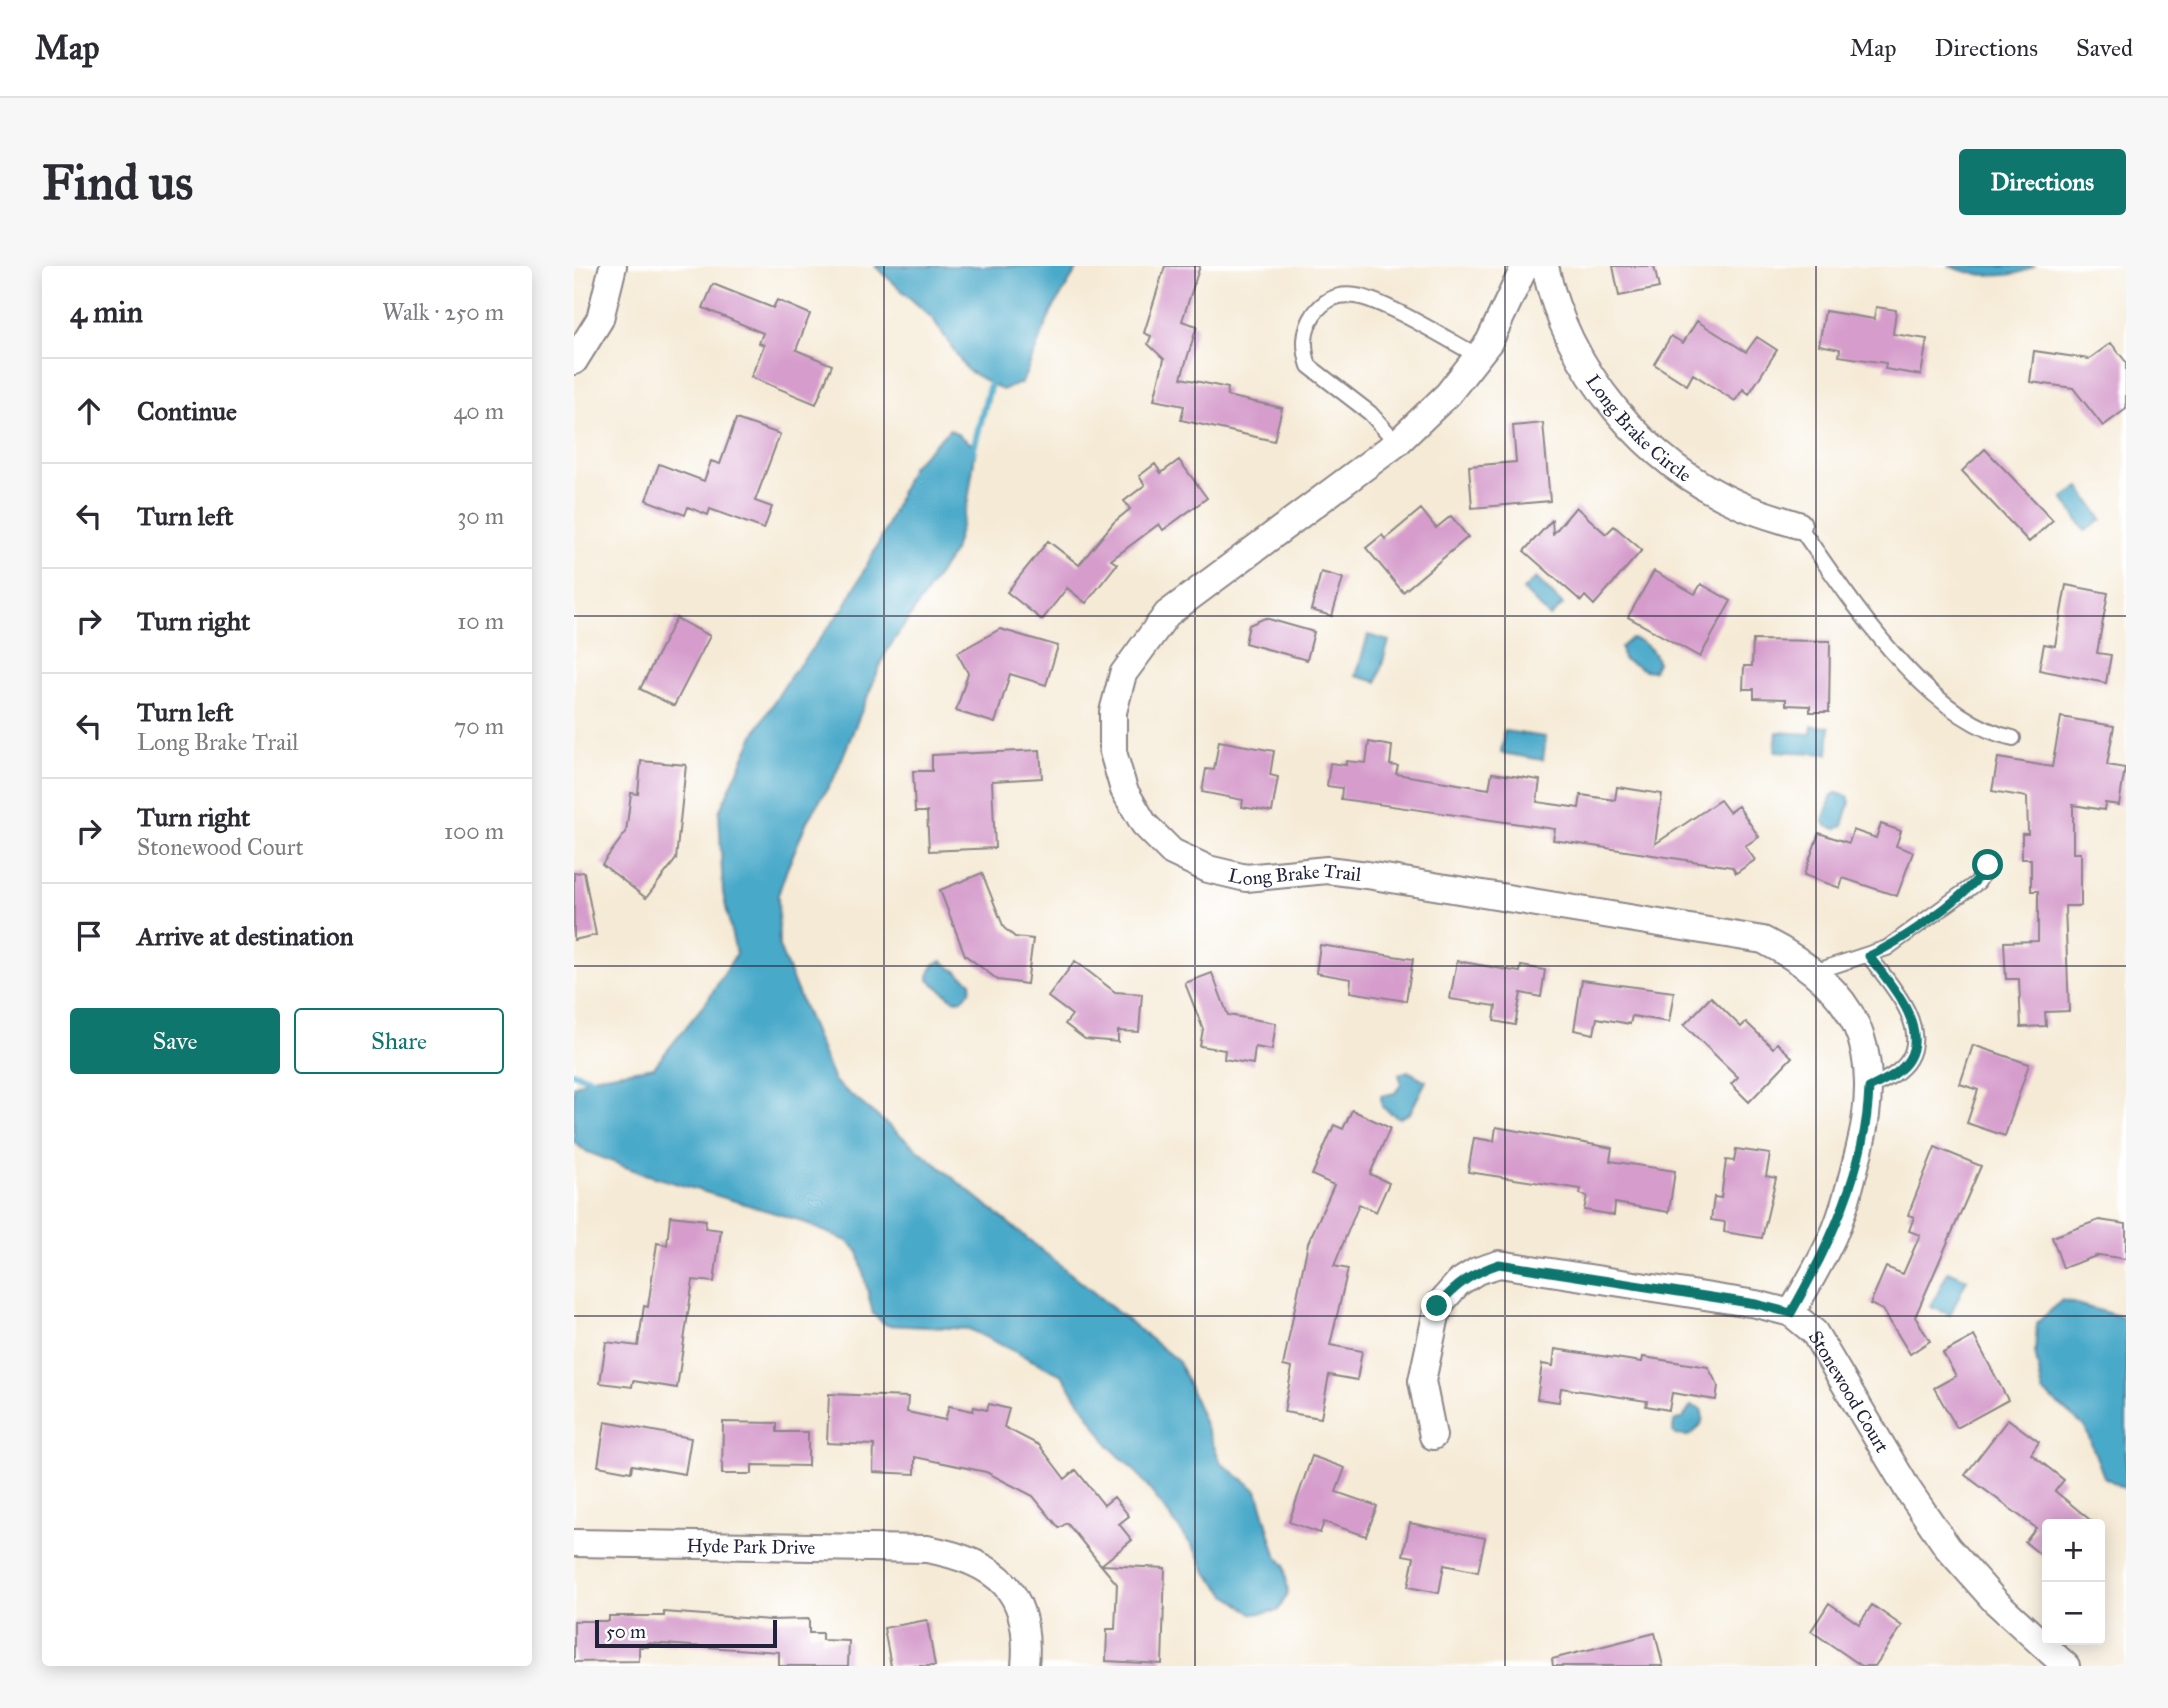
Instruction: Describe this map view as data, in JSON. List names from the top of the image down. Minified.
{"streets":{"street":["Long Brake Circle","Long Brake Trail","Stonewood Court","Hyde Park Drive"]},"crossings":[["Long Brake Trail","Stonewood Court"]],"scale_bar":"50 m","page":{"header":"Map","nav":["Map","Directions","Saved"],"buttons":["Directions",["Save","Share"]],"title":"Find us","heading":["4 min","Walk · 250 m"],"list":[["Continue","40 m"],["Turn left","30 m"],["Turn right","10 m"],["Turn left","Long Brake Trail","70 m"],["Turn right","Stonewood Court","100 m"],"Arrive at destination"],"map_buttons":["+","−"],"scale":"50 m"}}
